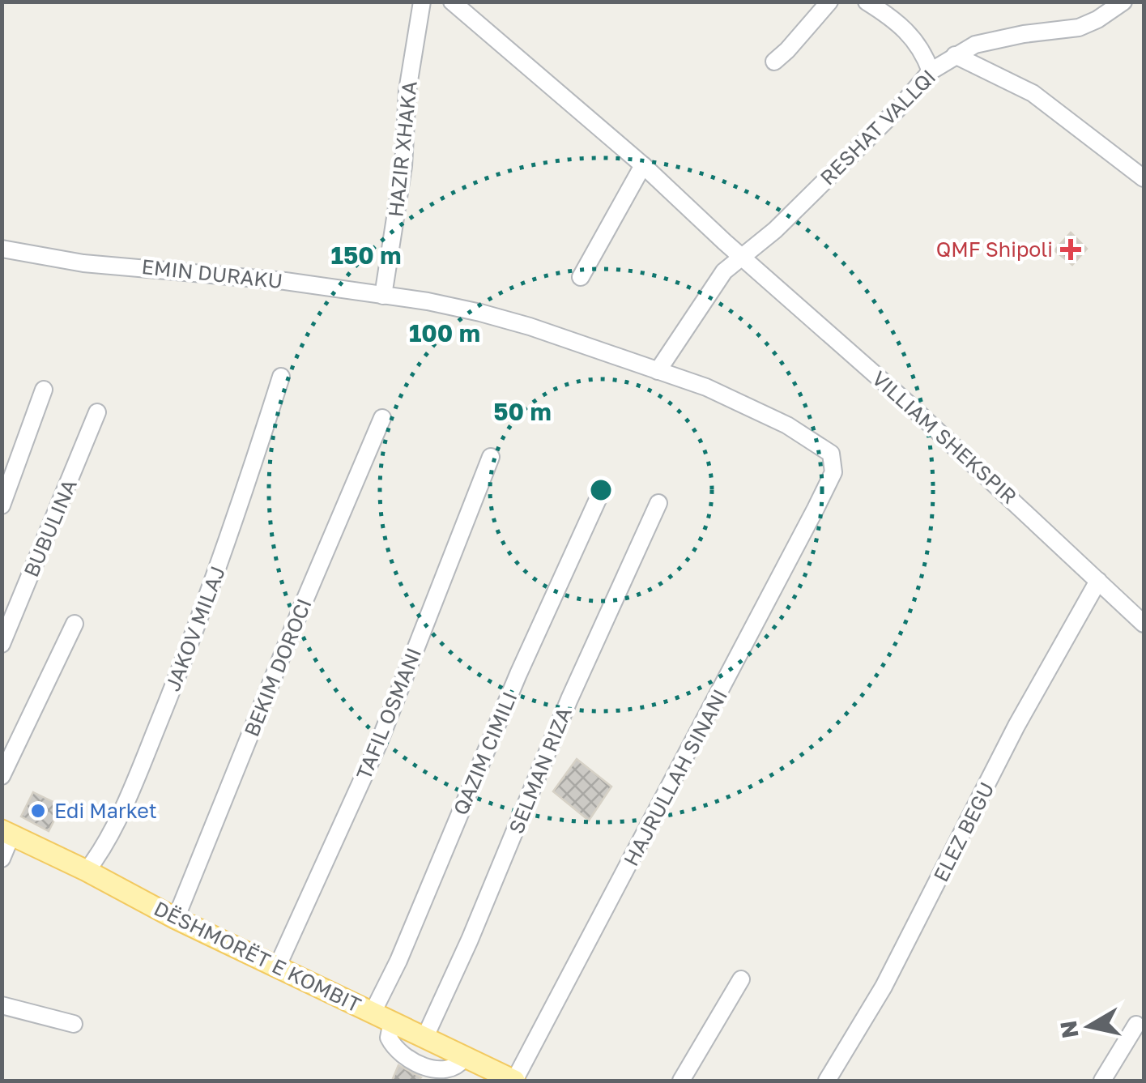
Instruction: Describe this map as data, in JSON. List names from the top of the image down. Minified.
{"streets":{"main road":["DËSHMORËT E KOMBIT"],"street":["RESHAT VALLQI","HAZIR XHAKA","EMIN DURAKU","VILLIAM SHEKSPIR","BUBULINA","JAKOV MILAJ","BEKIM DOROCI","TAFIL OSMANI","QAZIM CIMILI","SELMAN RIZA","HAJRULLAH SINANI","ELEZ BEGU"]},"crossings":[["RESHAT VALLQI","VILLIAM SHEKSPIR"],["HAZIR XHAKA","EMIN DURAKU"],["EMIN DURAKU","HAJRULLAH SINANI"],["VILLIAM SHEKSPIR","ELEZ BEGU"],["JAKOV MILAJ","DËSHMORËT E KOMBIT"],["BEKIM DOROCI","DËSHMORËT E KOMBIT"],["TAFIL OSMANI","DËSHMORËT E KOMBIT"],["QAZIM CIMILI","DËSHMORËT E KOMBIT"],["SELMAN RIZA","DËSHMORËT E KOMBIT"],["HAJRULLAH SINANI","DËSHMORËT E KOMBIT"]],"places":{"health":["QMF Shipoli"],"other":["Edi Market"]},"north":"left","rings":["150 m","100 m","50 m"]}
